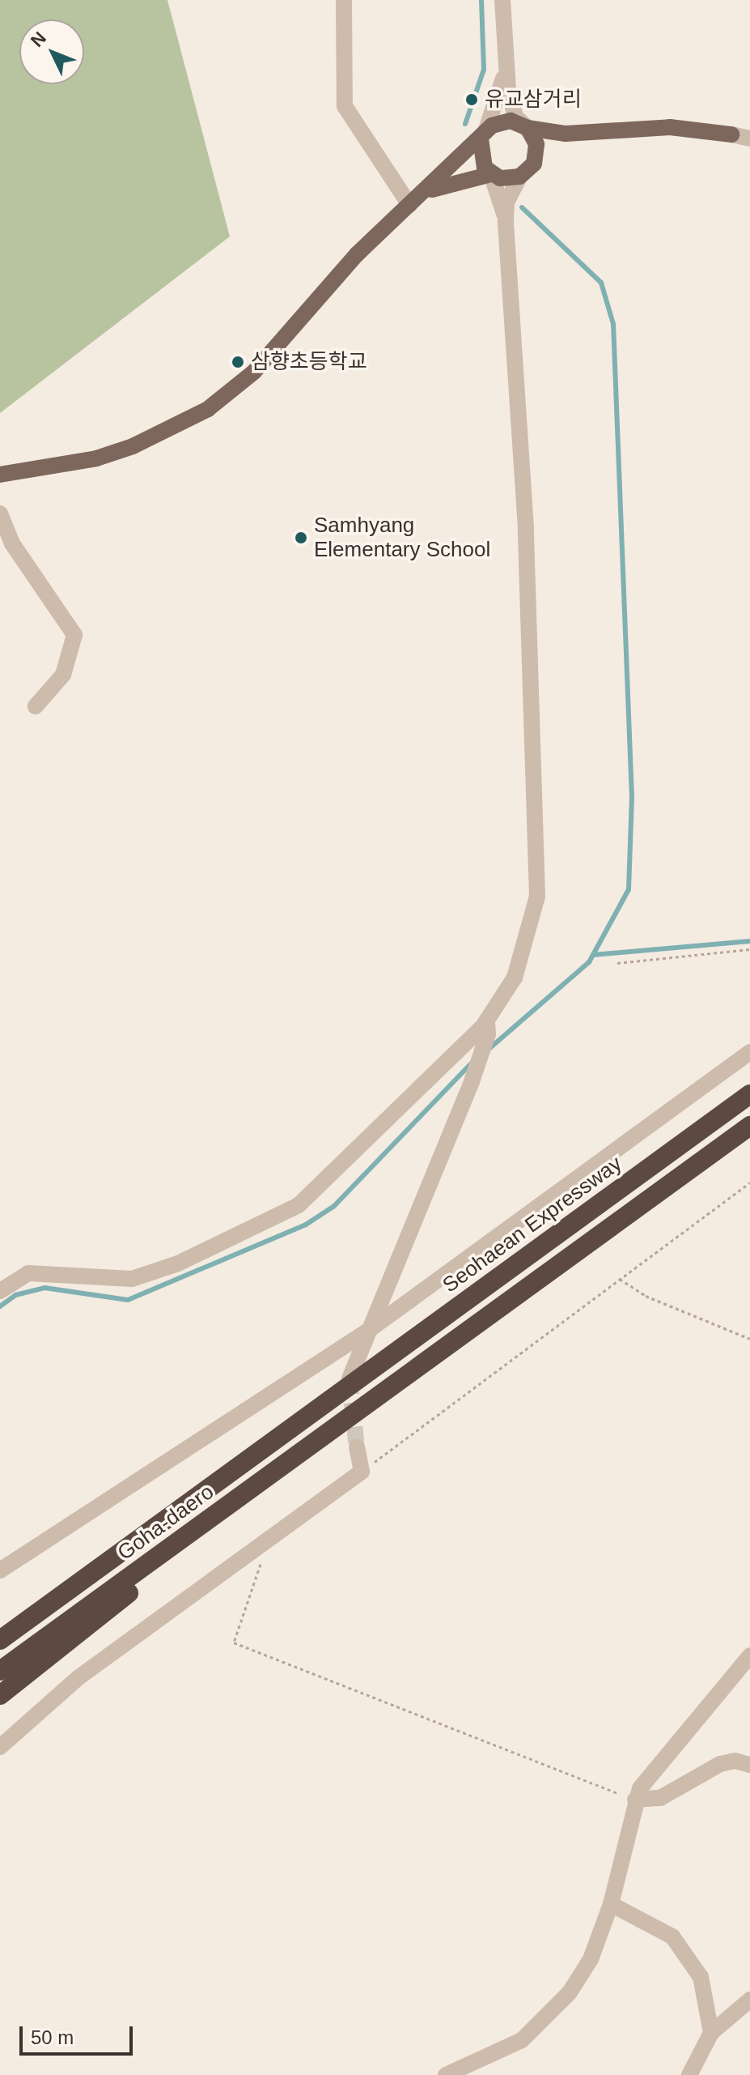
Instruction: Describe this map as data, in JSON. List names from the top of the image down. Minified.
{"streets":{"highway":["Seohaean Expressway","Goha-daero"]},"crossings":[["Seohaean Expressway","Goha-daero"]],"places":["유교삼거리","삼향초등학교","Samhyang Elementary School"],"scale_bar":"50 m","north":"top left"}
